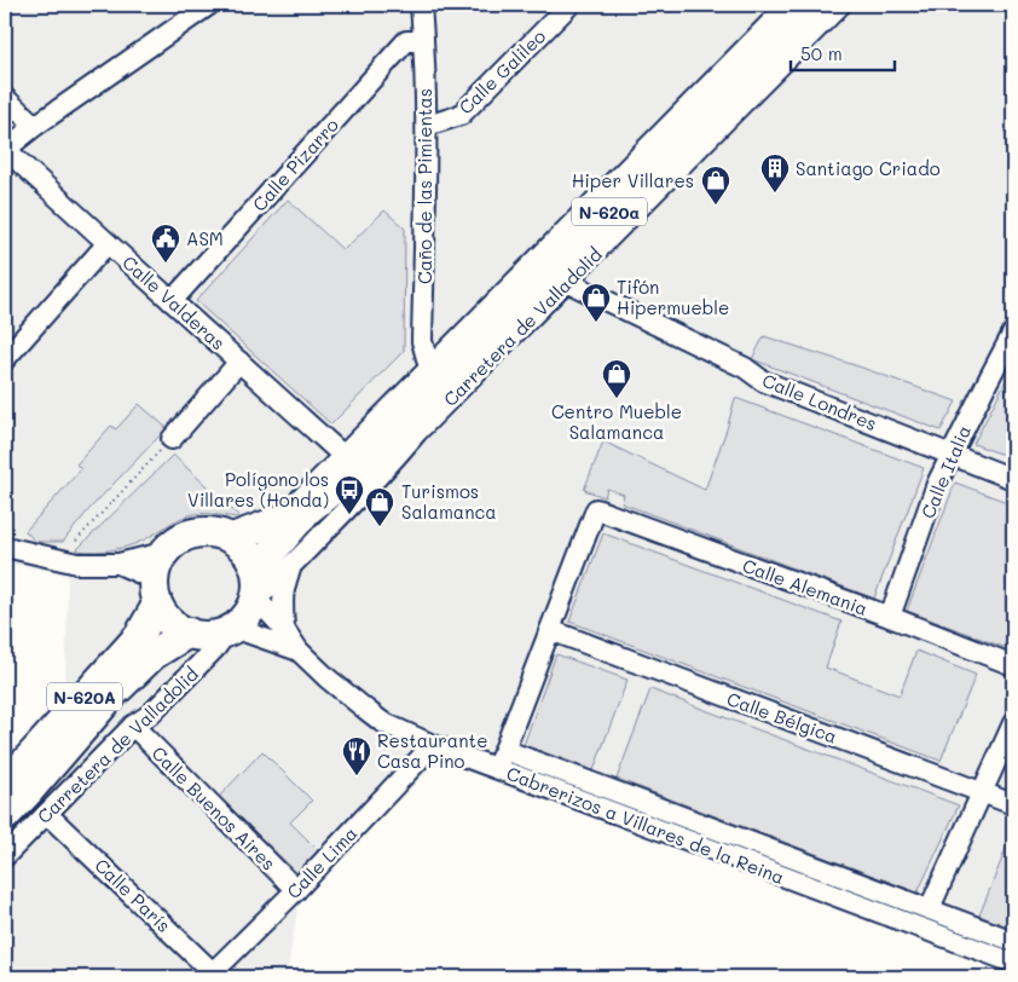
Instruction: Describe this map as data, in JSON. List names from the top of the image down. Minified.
{"streets":{"highway":["N-620a","Carretera de Valladolid","N-620A"],"street":["Calle Galileo","Calle Pizarro","Caño de las Pimientas","Calle Valderas","Calle Londres","Calle Italia","Calle Alemania","Calle Bélgica","Calle Buenos Aires","Cabrerizos a Villares de la Reina","Calle Lima","Calle París"]},"crossings":[["Calle Galileo","Caño de las Pimientas"],["Calle Pizarro","Caño de las Pimientas"],["Calle Pizarro","Calle Valderas"],["Caño de las Pimientas","Carretera de Valladolid"],["Calle Valderas","Carretera de Valladolid"],["Carretera de Valladolid","Calle Londres"],["Carretera de Valladolid","N-620A"],["Carretera de Valladolid","Calle Buenos Aires"],["Carretera de Valladolid","Cabrerizos a Villares de la Reina"],["Carretera de Valladolid","Calle París"],["Calle Londres","Calle Italia"],["Calle Italia","Calle Alemania"],["Calle Alemania","Calle Bélgica"],["N-620A","Cabrerizos a Villares de la Reina"],["Calle Buenos Aires","Calle Lima"],["Cabrerizos a Villares de la Reina","Calle Lima"],["Calle Lima","Calle París"]],"places":{"building":["Santiago Criado"],"shop":["Hiper Villares","Tifón Hipermueble","Centro Mueble Salamanca","Turismos Salamanca"],"public building":["ASM"],"bus stop":["Polígono los Villares (Honda)"],"restaurant":["Restaurante Casa Pino"]},"scale_bar":"50 m"}
